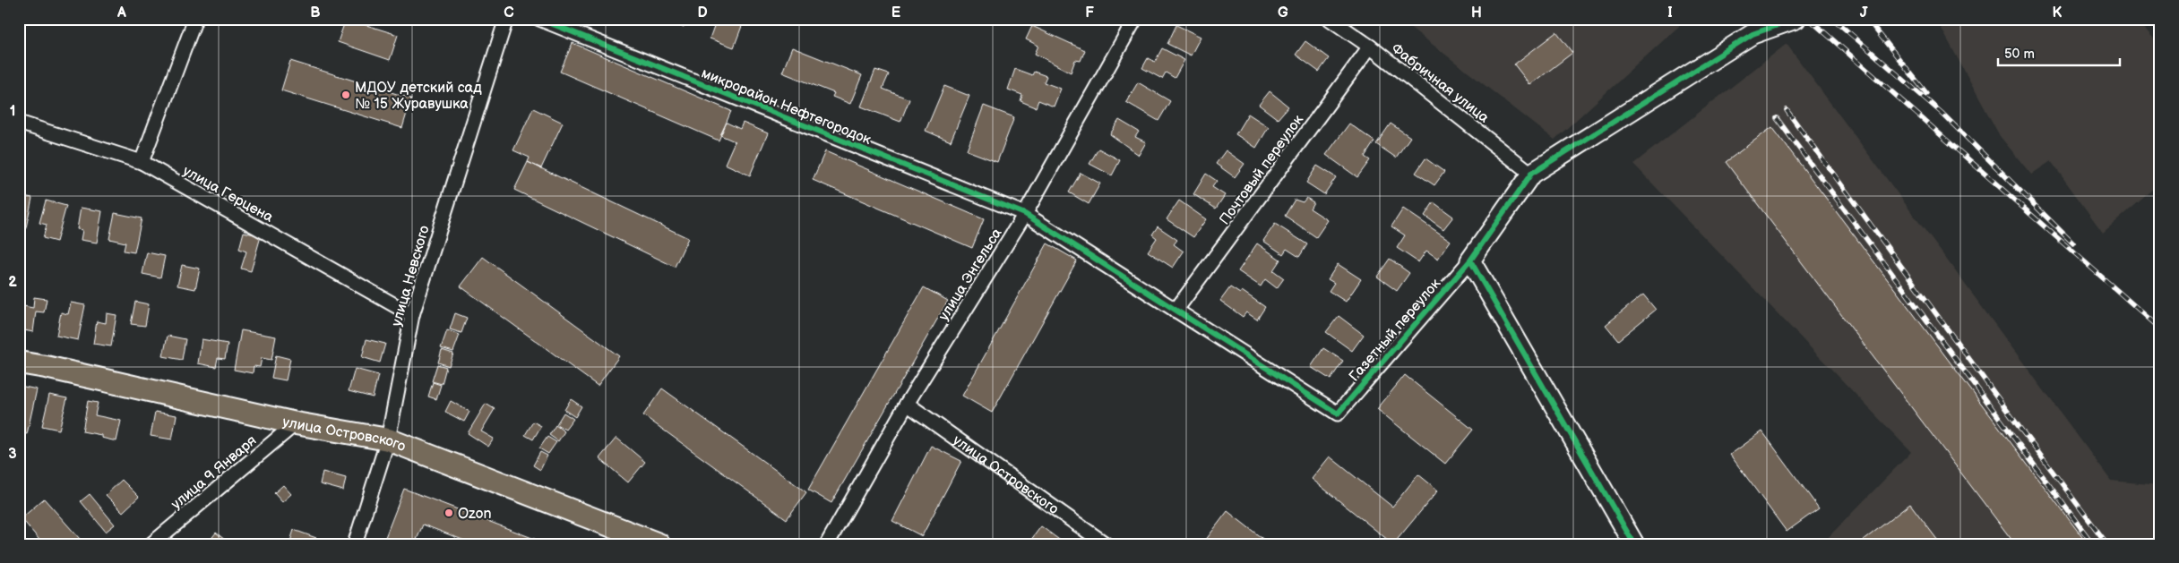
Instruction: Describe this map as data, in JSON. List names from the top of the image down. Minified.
{"streets":{"main road":["улица Островского"],"street":["Фабричная улица","микрорайон Нефтегородок","Почтовый переулок","улица Герцена","улица Энгельса","улица Невского","Газетный переулок","улица 9 Января"]},"crossings":[["Фабричная улица","Почтовый переулок"],["микрорайон Нефтегородок","Почтовый переулок"],["микрорайон Нефтегородок","улица Энгельса"],["микрорайон Нефтегородок","Газетный переулок"],["улица Герцена","улица Невского"],["улица Энгельса","улица Островского"],["улица Невского","улица Островского"],["улица Островского","улица 9 Января"]],"places":["МДОУ детский сад № 15 Журавушка","Ozon"],"scale_bar":"50 m","grid":{"columns":["A","B","C","D","E","F","G","H","I","J","K"],"rows":["1","2","3"]}}
